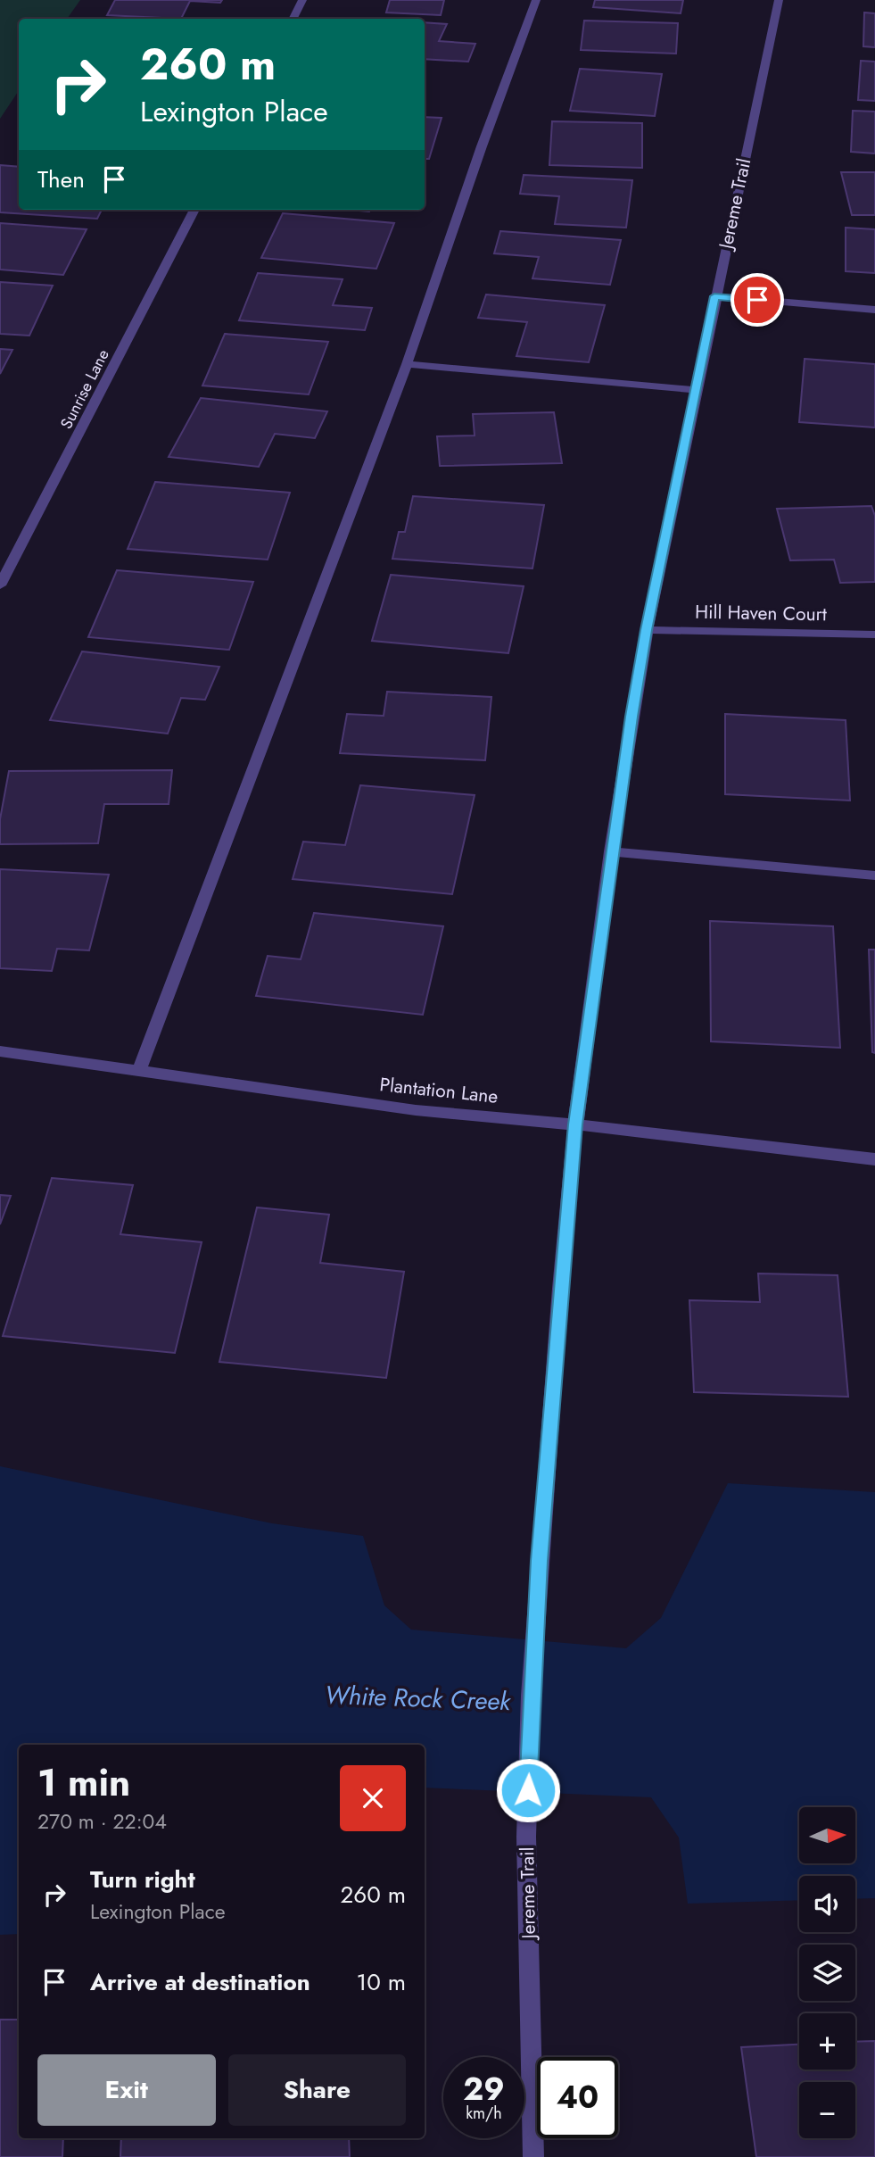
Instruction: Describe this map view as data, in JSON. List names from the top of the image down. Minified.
{"streets":{"street":["Jereme Trail","Sunrise Lane","Hill Haven Court","Plantation Lane"]},"crossings":[["Jereme Trail","Hill Haven Court"],["Jereme Trail","Plantation Lane"]],"water":["White Rock Creek"],"north":"right","page":{"turn":["260 m","Lexington Place"],"then":"Then","heading":["1 min","270 m · 22:04"],"map_buttons":["+","−"],"list":[{"name":"Turn right","note":"Lexington Place","value":"260 m"},{"name":"Arrive at destination","value":"10 m"}],"buttons":["Exit","Share"],"speed":"29 km/h","limit":"40"}}
